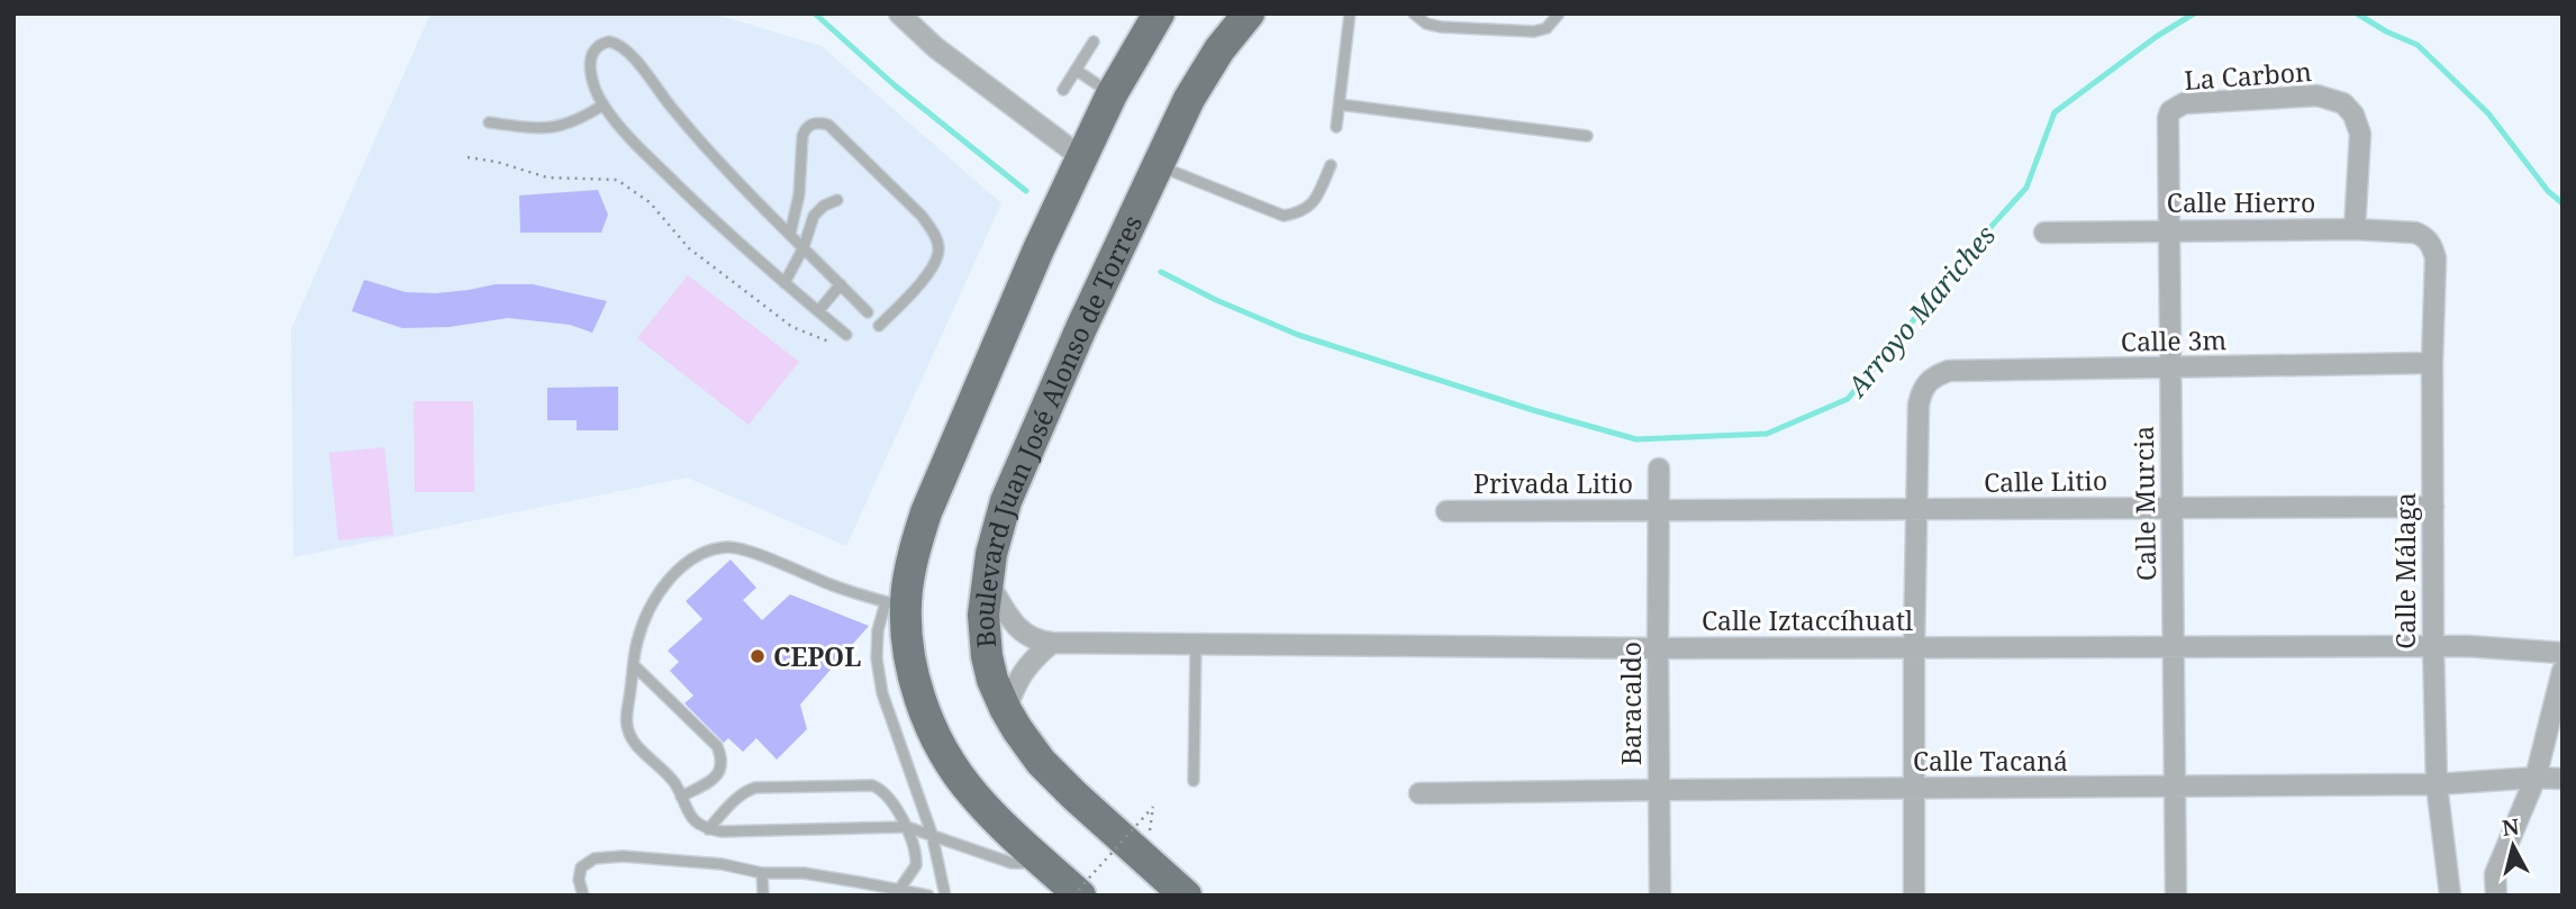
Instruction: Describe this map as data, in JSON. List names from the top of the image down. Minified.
{"streets":{"main road":["Boulevard Juan José Alonso de Torres"],"street":["La Carbon","Calle Hierro","Calle 3m","Calle Litio","Privada Litio","Calle Murcia","Calle Málaga","Calle Iztaccíhuatl","Baracaldo","Calle Tacaná"]},"crossings":[["La Carbon","Calle Hierro"],["La Carbon","Calle Murcia"],["Calle Hierro","Calle Murcia"],["Calle Hierro","Calle Málaga"],["Calle 3m","Calle Litio"],["Calle 3m","Calle Murcia"],["Calle 3m","Calle Málaga"],["Boulevard Juan José Alonso de Torres","Calle Iztaccíhuatl"],["Calle Litio","Privada Litio"],["Calle Litio","Calle Murcia"],["Calle Litio","Calle Málaga"],["Calle Litio","Baracaldo"],["Privada Litio","Baracaldo"],["Calle Murcia","Calle Iztaccíhuatl"],["Calle Murcia","Calle Tacaná"],["Calle Málaga","Calle Iztaccíhuatl"],["Calle Málaga","Calle Tacaná"],["Calle Iztaccíhuatl","Baracaldo"],["Baracaldo","Calle Tacaná"]],"water":["Arroyo Mariches"],"places":["CEPOL"],"north":"top"}
